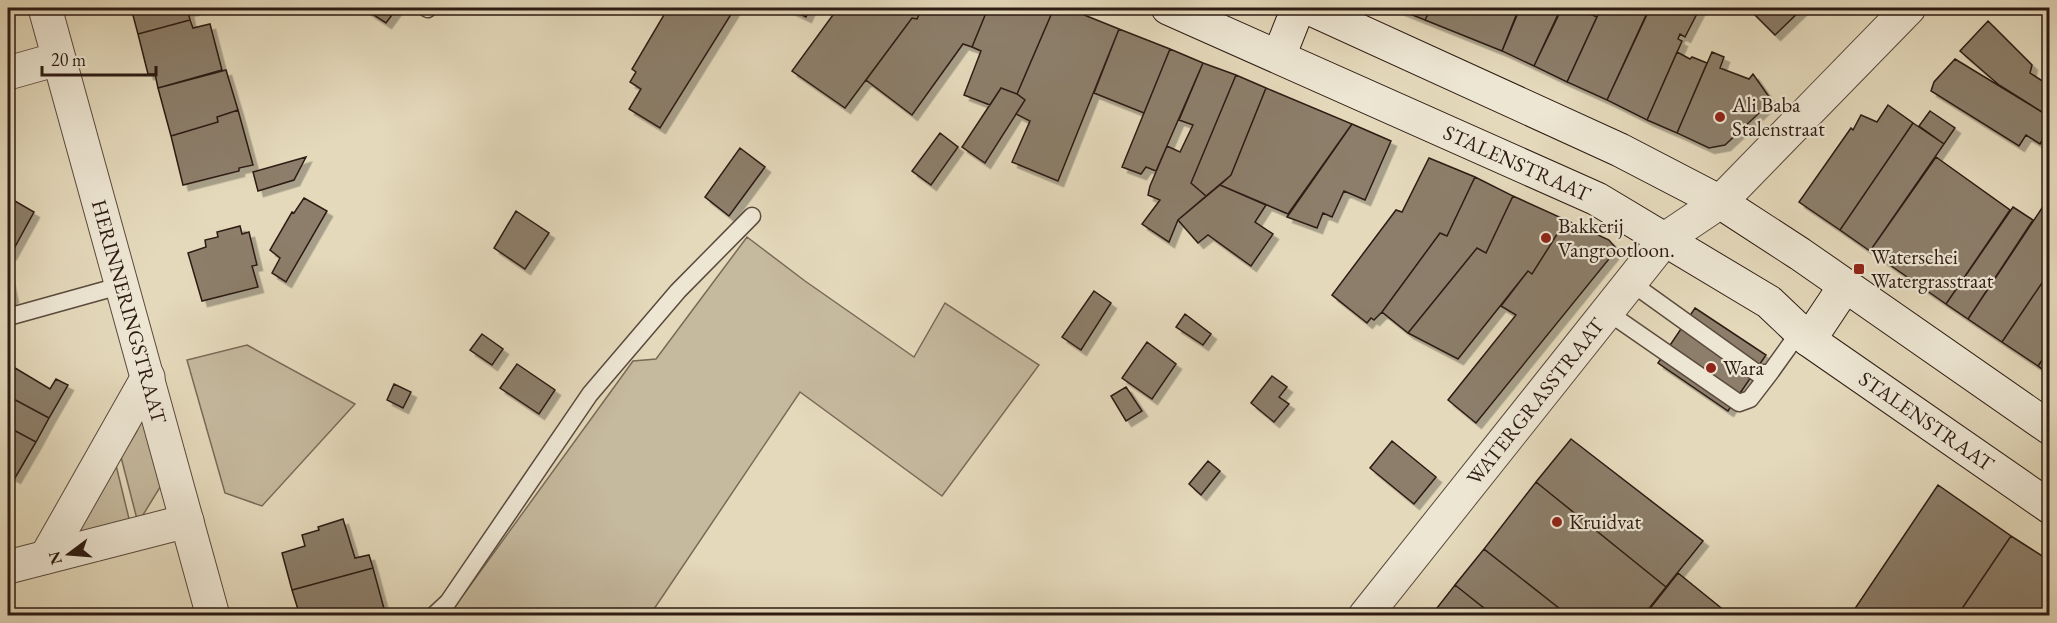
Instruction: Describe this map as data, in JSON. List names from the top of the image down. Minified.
{"streets":{"street":["STALENSTRAAT","HERINNERINGSTRAAT","WATERGRASSTRAAT"]},"crossings":[["STALENSTRAAT","WATERGRASSTRAAT"]],"places":{"other":["Ali Baba Stalenstraat","Bakkerij Vangrootloon.","Wara","Kruidvat"],"transit":["Waterschei Watergrasstraat"]},"scale_bar":"20 m","north":"left"}
